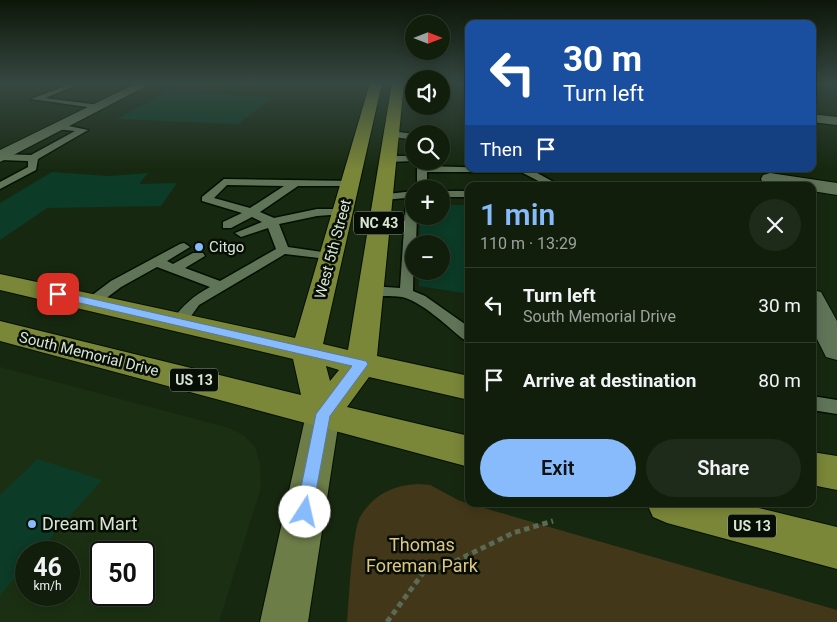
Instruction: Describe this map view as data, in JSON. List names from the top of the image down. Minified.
{"streets":{"main road":["NC 43","West 5th Street","South Memorial Drive","US 13"]},"crossings":[["NC 43","West 5th Street"],["West 5th Street","South Memorial Drive"]],"parks":["Thomas Foreman Park"],"places":["Citgo","Dream Mart"],"north":"right","page":{"map_buttons":["+","−"],"turn":["30 m","Turn left"],"then":"Then","heading":["1 min","110 m · 13:29"],"list":[{"name":"Turn left","note":"South Memorial Drive","value":"30 m"},{"name":"Arrive at destination","value":"80 m"}],"buttons":["Exit","Share"],"speed":"46 km/h","limit":"50"}}
